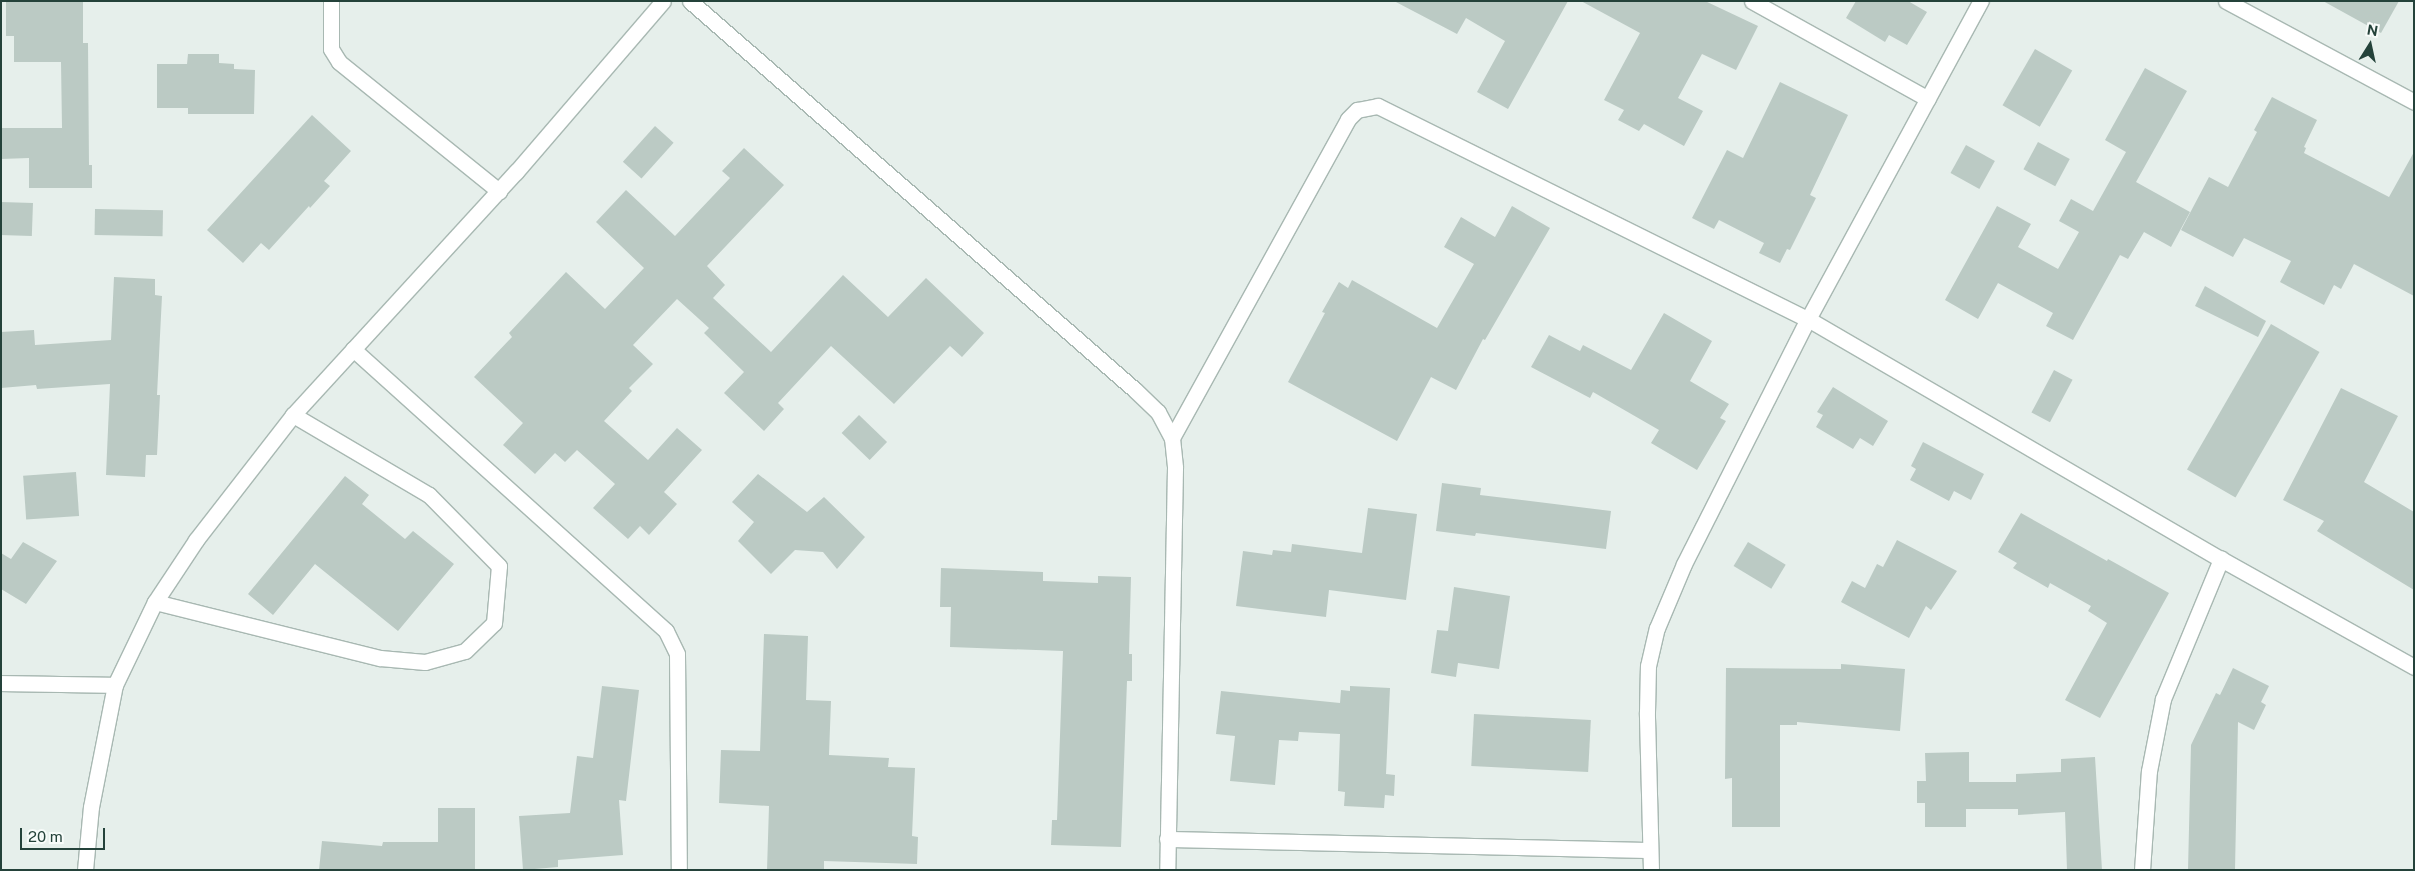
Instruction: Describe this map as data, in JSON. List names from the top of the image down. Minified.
{"scale_bar":"20 m","north":"top"}
